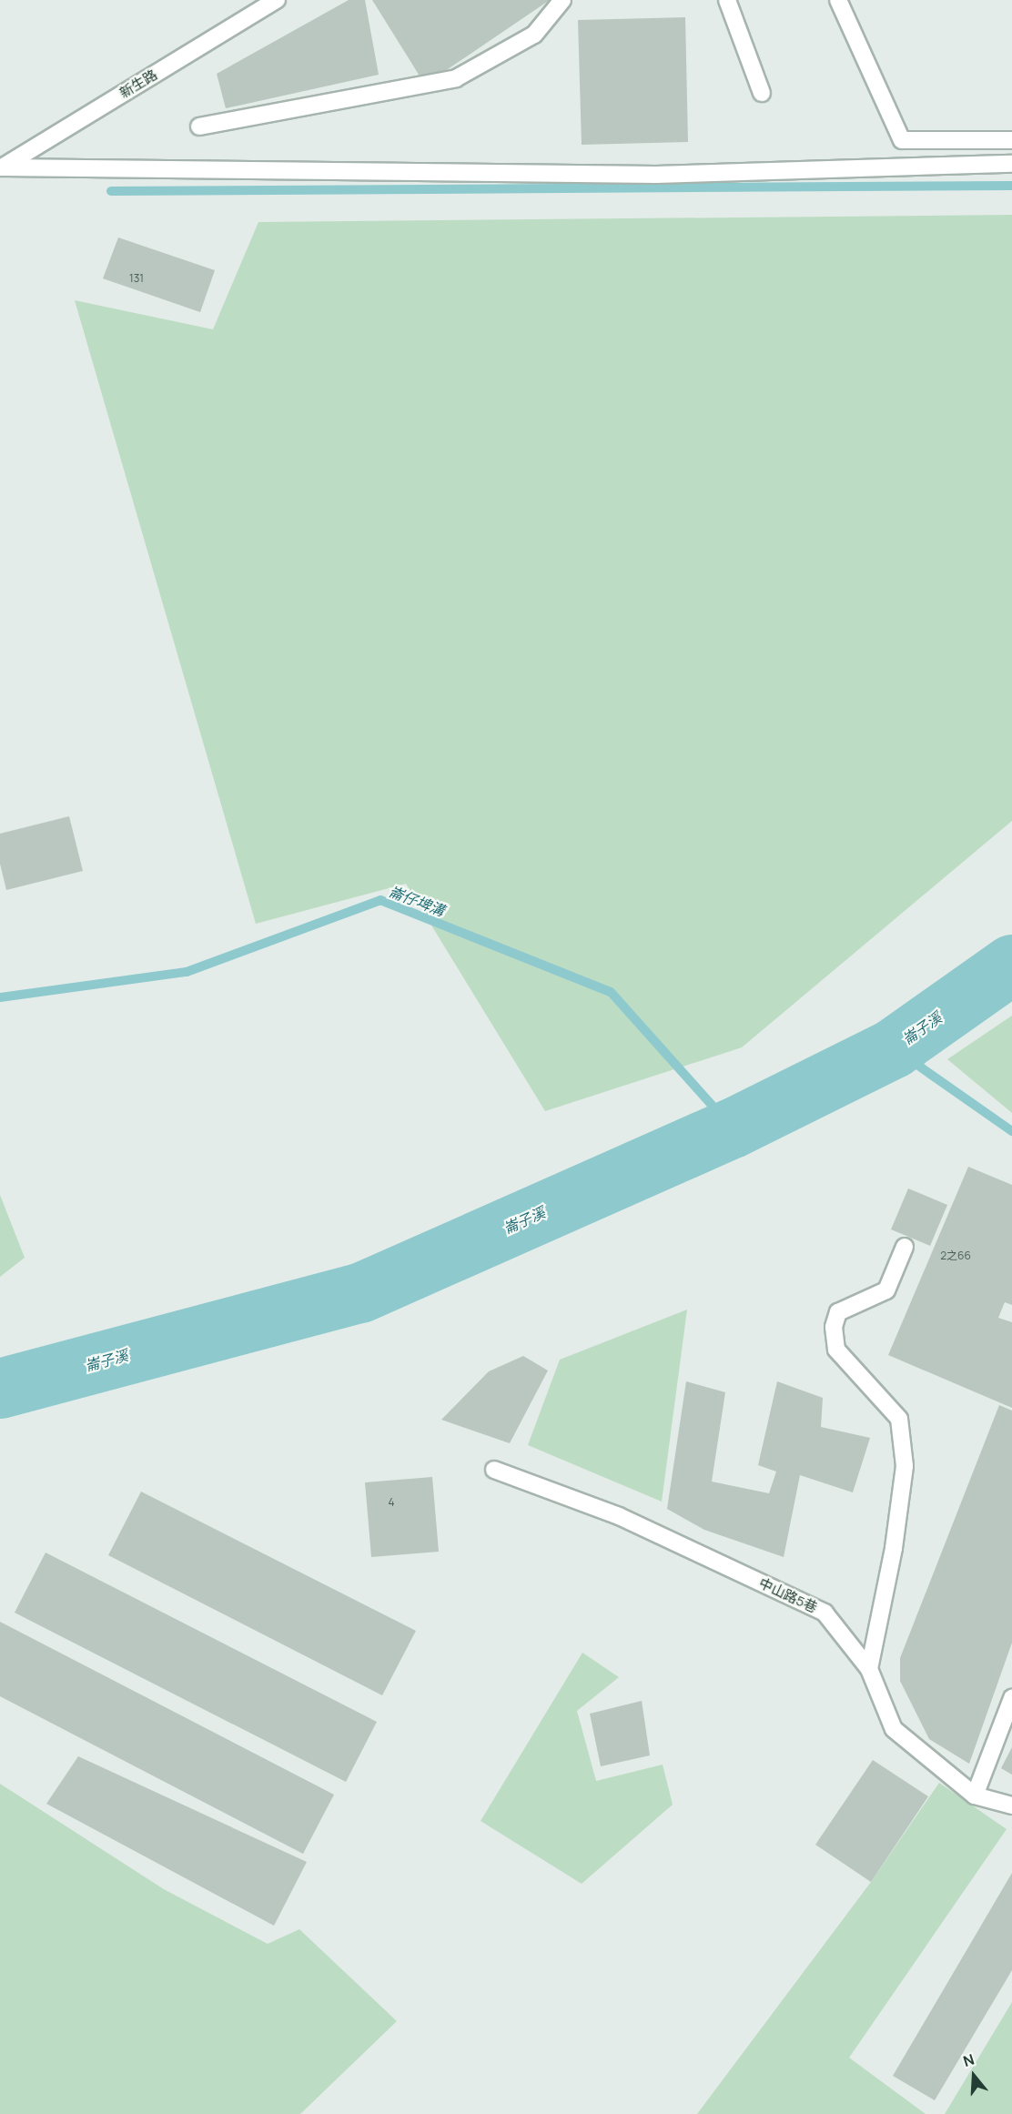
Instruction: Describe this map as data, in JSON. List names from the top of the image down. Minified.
{"streets":{"street":["新生路","中山路5巷"]},"water":["崙仔埤溝","崙子溪"],"house_numbers":["131","2之66","4"],"north":"top"}
